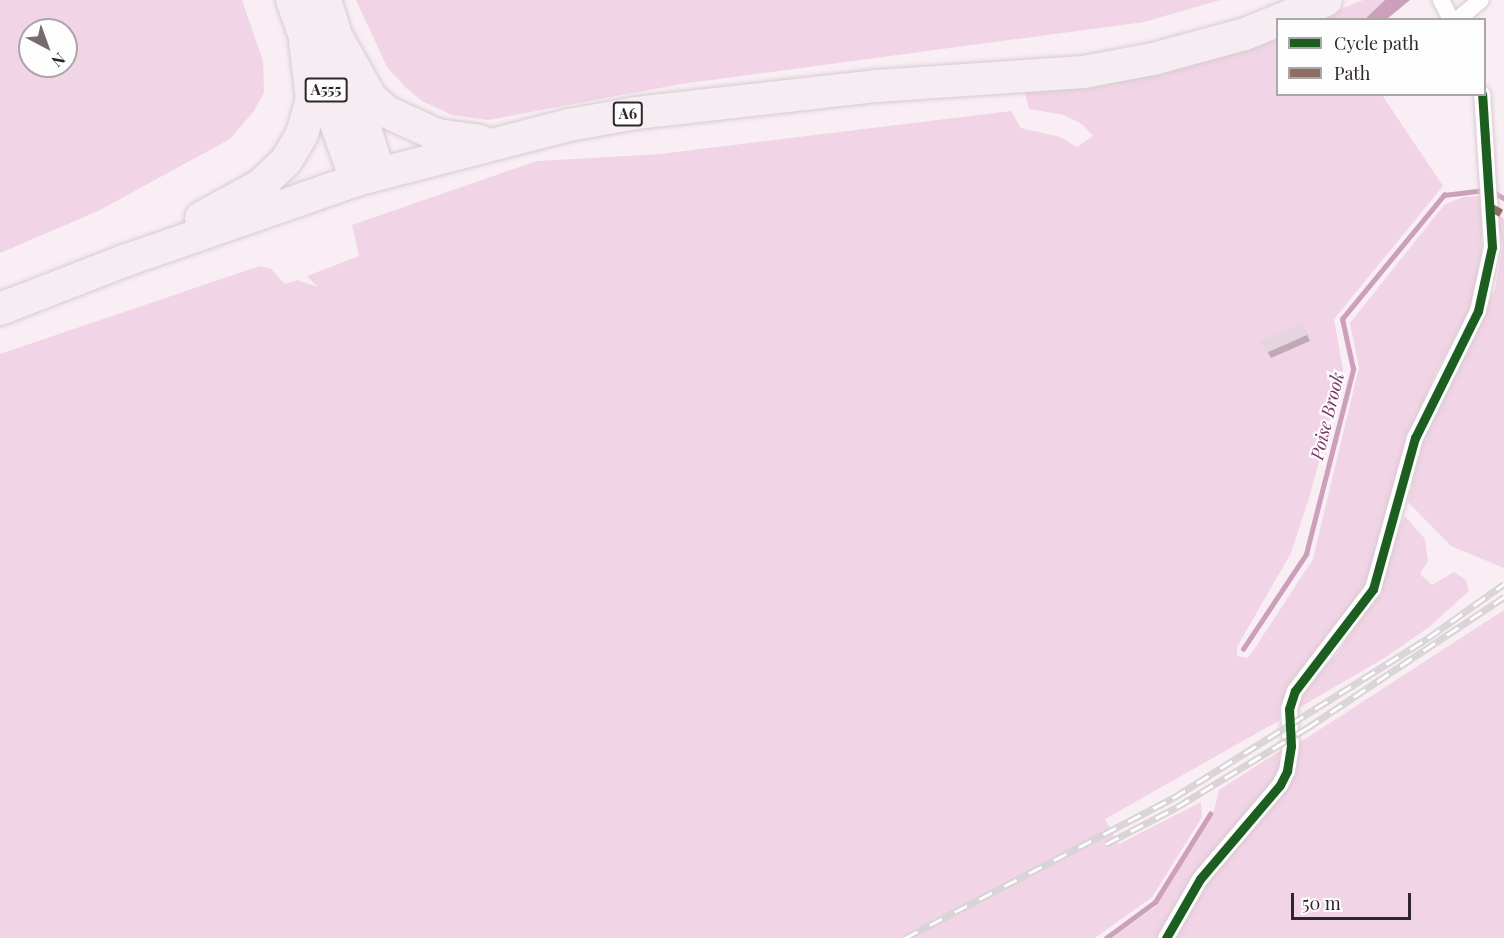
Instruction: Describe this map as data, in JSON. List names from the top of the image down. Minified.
{"streets":{"highway":["A555","A6"]},"crossings":[["A555","A6"]],"water":["Poise Brook"],"legend":["Cycle path","Path"],"scale_bar":"50 m","north":"bottom right"}
